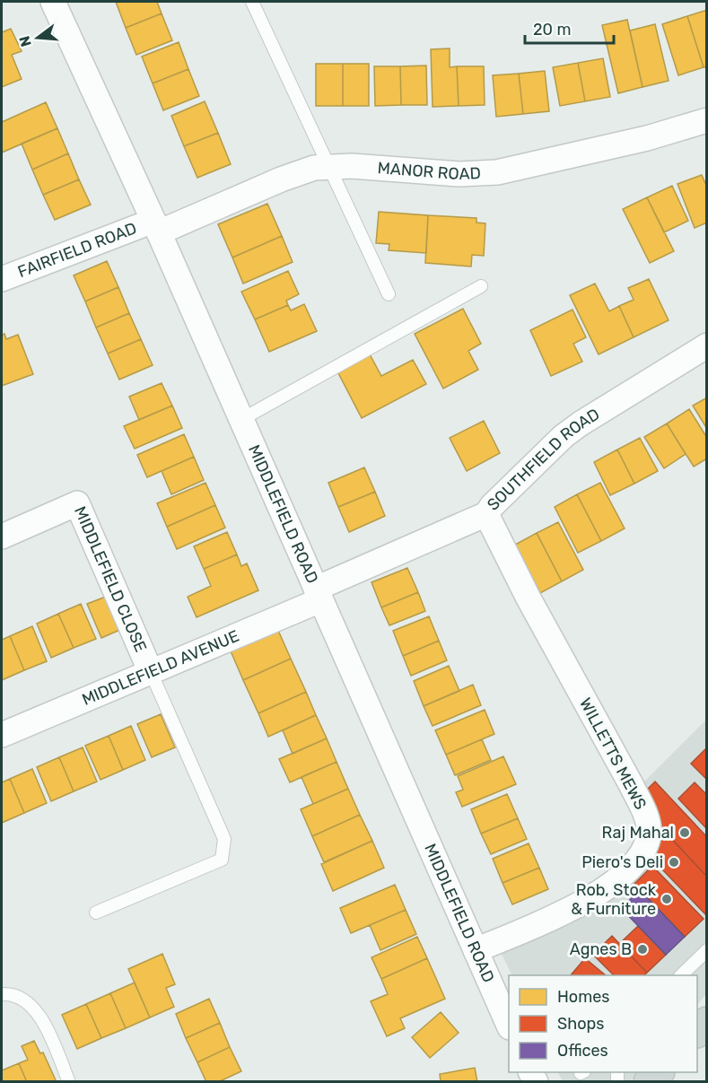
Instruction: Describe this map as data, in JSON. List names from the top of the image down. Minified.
{"streets":{"street":["MANOR ROAD","FAIRFIELD ROAD","SOUTHFIELD ROAD","MIDDLEFIELD ROAD","MIDDLEFIELD CLOSE","MIDDLEFIELD AVENUE","WILLETTS MEWS"]},"crossings":[["MANOR ROAD","FAIRFIELD ROAD"],["MANOR ROAD","MIDDLEFIELD ROAD"],["FAIRFIELD ROAD","MIDDLEFIELD ROAD"],["SOUTHFIELD ROAD","MIDDLEFIELD ROAD"],["SOUTHFIELD ROAD","MIDDLEFIELD AVENUE"],["SOUTHFIELD ROAD","WILLETTS MEWS"],["MIDDLEFIELD ROAD","MIDDLEFIELD AVENUE"],["MIDDLEFIELD ROAD","WILLETTS MEWS"],["MIDDLEFIELD CLOSE","MIDDLEFIELD AVENUE"]],"places":["Raj Mahal","Piero's Deli","Rob, Stock & Furniture","Agnes B"],"legend":["Homes","Shops","Offices"],"scale_bar":"20 m","north":"left"}
